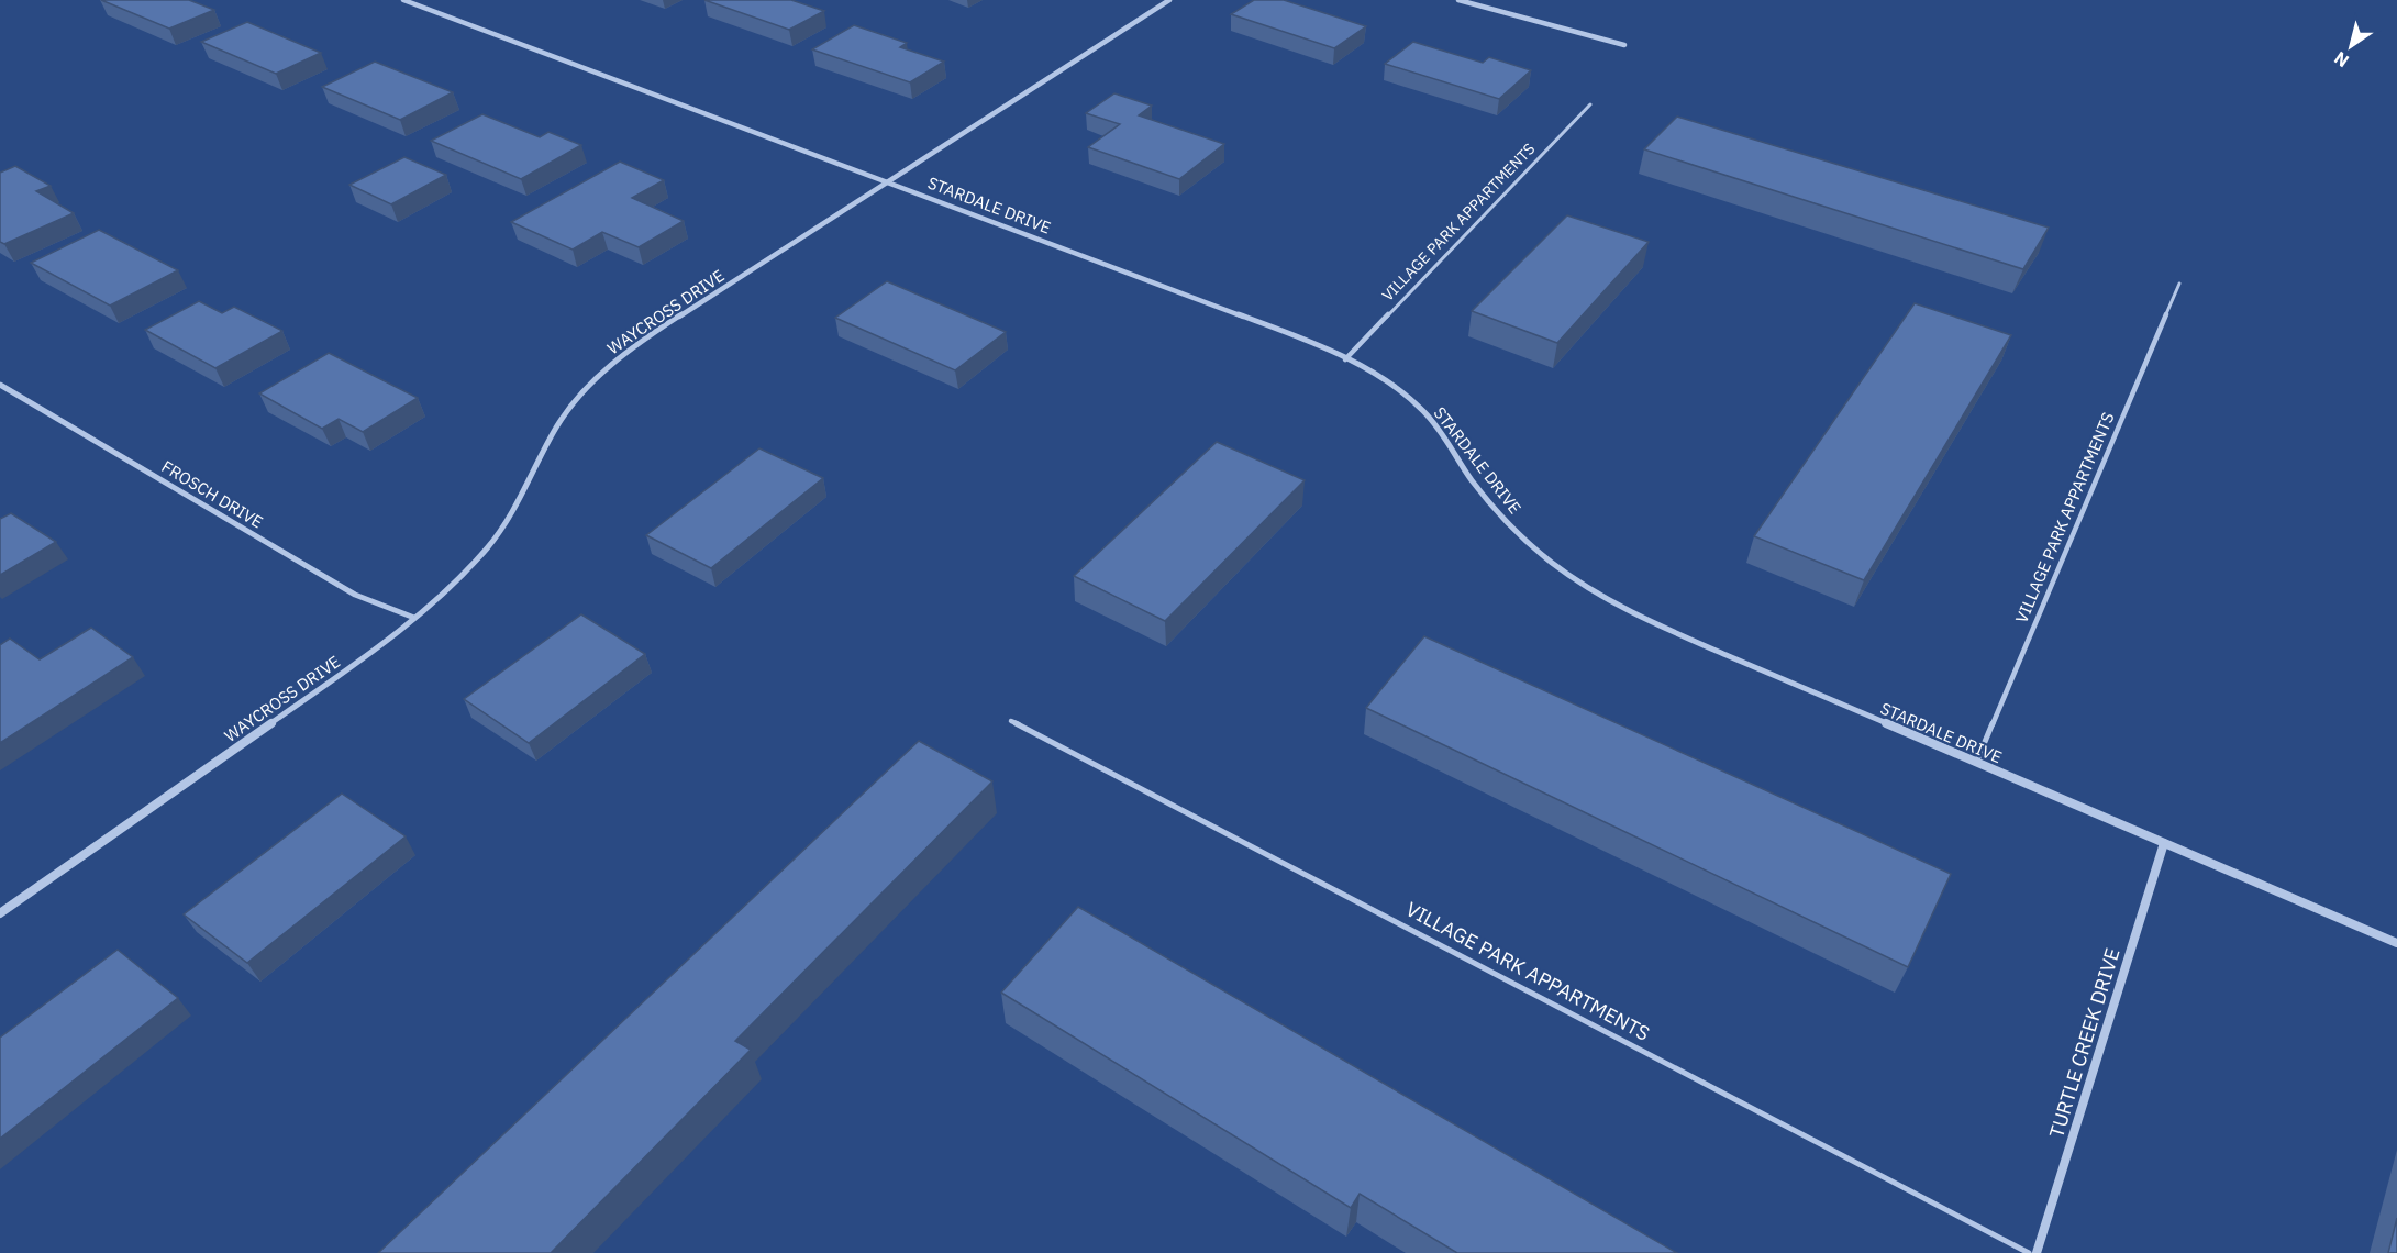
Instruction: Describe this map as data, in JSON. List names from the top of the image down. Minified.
{"streets":{"street":["STARDALE DRIVE","WAYCROSS DRIVE","FROSCH DRIVE","TURTLE CREEK DRIVE"],"lane":["VILLAGE PARK APPARTMENTS"]},"crossings":[["STARDALE DRIVE","VILLAGE PARK APPARTMENTS"],["STARDALE DRIVE","WAYCROSS DRIVE"],["STARDALE DRIVE","TURTLE CREEK DRIVE"],["WAYCROSS DRIVE","FROSCH DRIVE"]],"north":"bottom left"}
